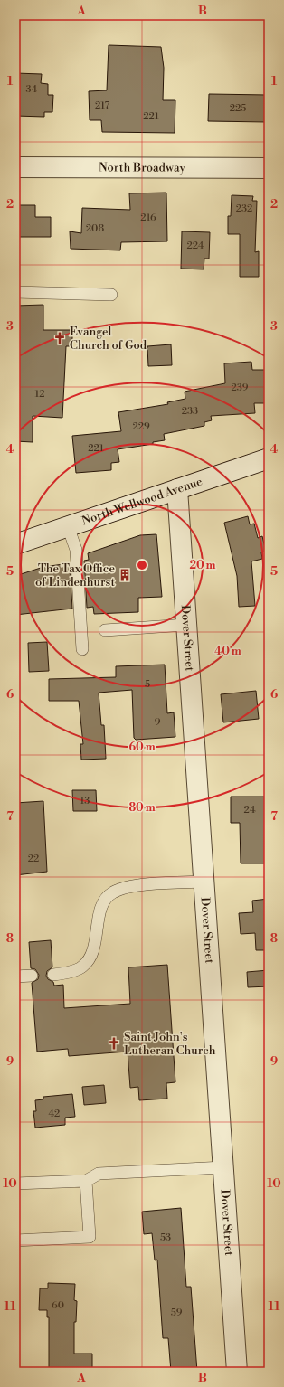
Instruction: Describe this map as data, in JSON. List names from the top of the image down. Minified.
{"streets":{"street":["North Broadway","North Wellwood Avenue","Dover Street"]},"crossings":[["North Wellwood Avenue","Dover Street"]],"places":{"church":["Evangel Church of God","Saint John's Lutheran Church"],"building":["The Tax Office of Lindenhurst"]},"house_numbers":["34","217","225","221","232","216","208","224","239","12","233","229","221","5","9","13","24","22","42","53","60","59"],"grid":{"columns":["A","B"],"rows":["1","2","3","4","5","6","7","8","9","10","11"]},"rings":["20 m","40 m","60 m","80 m"]}
